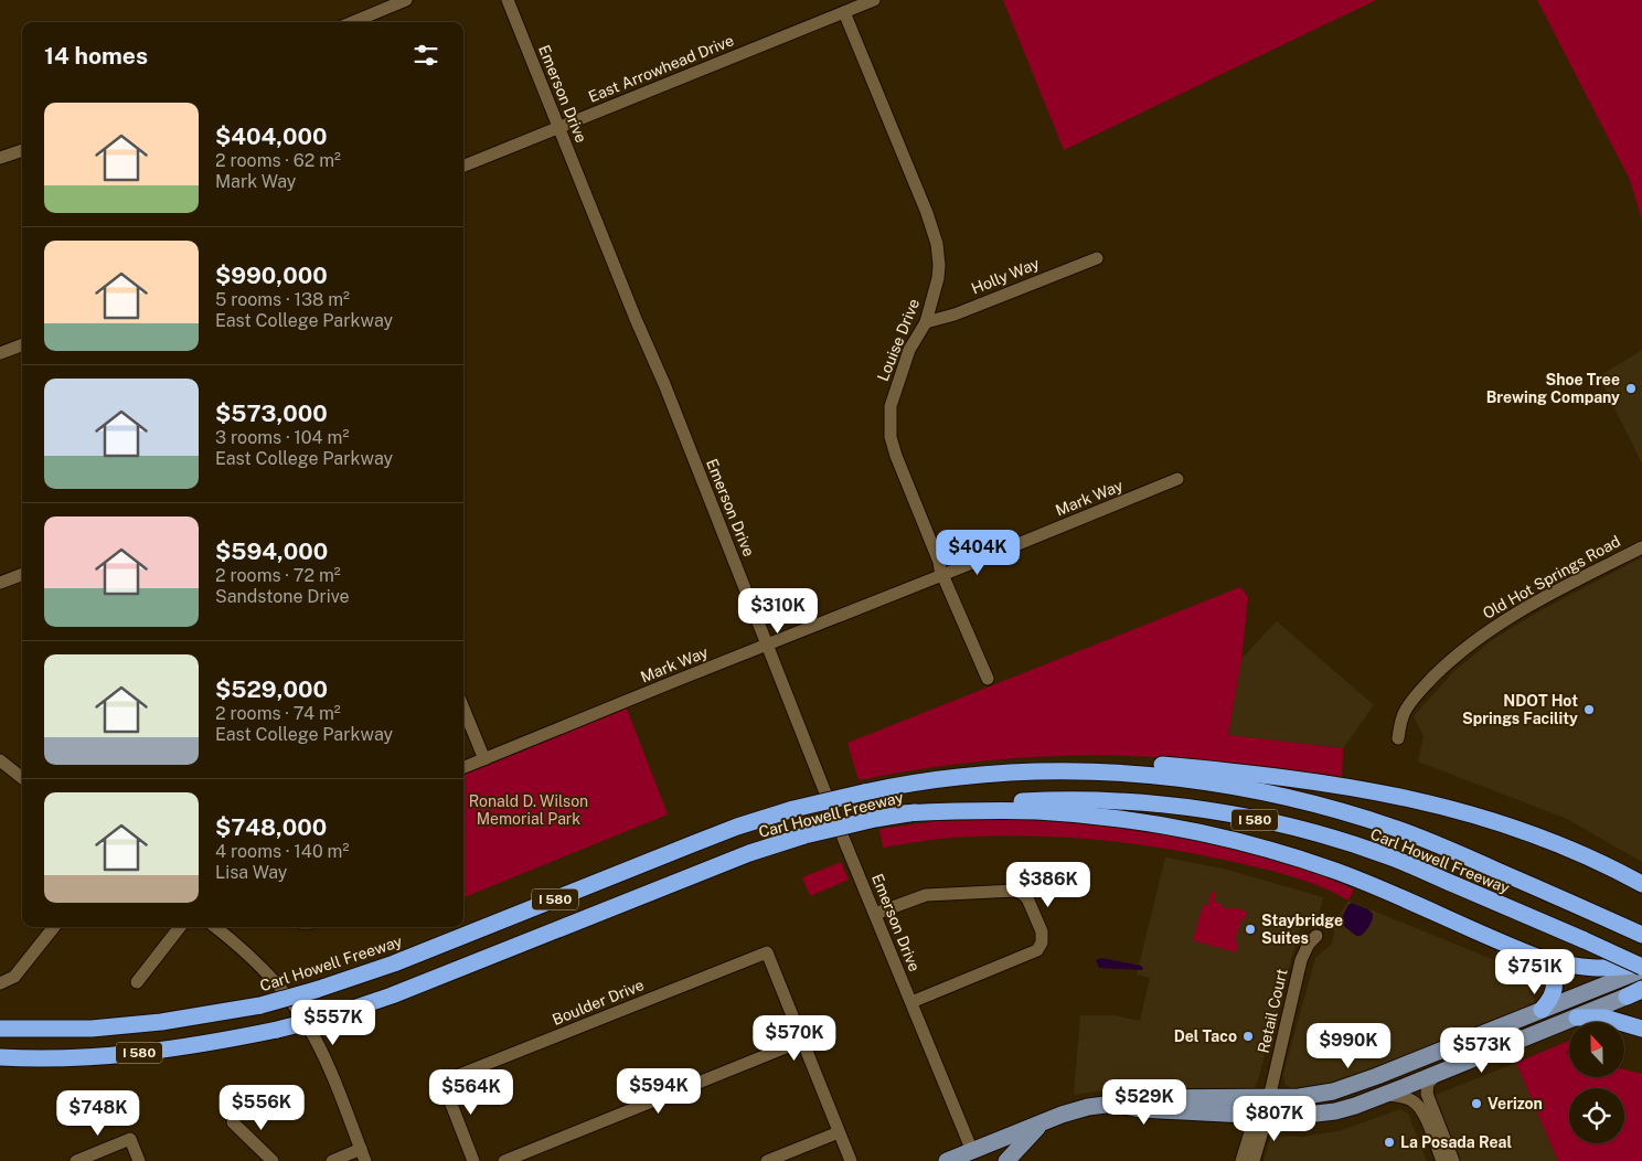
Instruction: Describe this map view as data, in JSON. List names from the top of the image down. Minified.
{"streets":{"highway":["Carl Howell Freeway","I 580"],"street":["East Arrowhead Drive","Emerson Drive","Holly Way","Louise Drive","Mark Way","Old Hot Springs Road","Boulder Drive","Retail Court"]},"crossings":[["East Arrowhead Drive","Emerson Drive"],["East Arrowhead Drive","Louise Drive"],["Emerson Drive","Mark Way"],["Holly Way","Louise Drive"],["Louise Drive","Mark Way"]],"parks":["Ronald D. Wilson Memorial Park"],"places":["Shoe Tree Brewing Company","NDOT Hot Springs Facility","Staybridge Suites","Del Taco","Verizon","La Posada Real"],"north":"top","page":{"heading":"14 homes","list":[{"name":"$404,000","note":"2 rooms · 62 m² · Mark Way"},{"name":"$990,000","note":"5 rooms · 138 m² · East College Parkway"},{"name":"$573,000","note":"3 rooms · 104 m² · East College Parkway"},{"name":"$594,000","note":"2 rooms · 72 m² · Sandstone Drive"},{"name":"$529,000","note":"2 rooms · 74 m² · East College Parkway"},{"name":"$748,000","note":"4 rooms · 140 m² · Lisa Way"}],"price":["$404K","$310K","$386K","$751K","$557K","$570K","$990K","$573K","$594K","$564K","$529K","$556K","$748K","$807K"]}}
